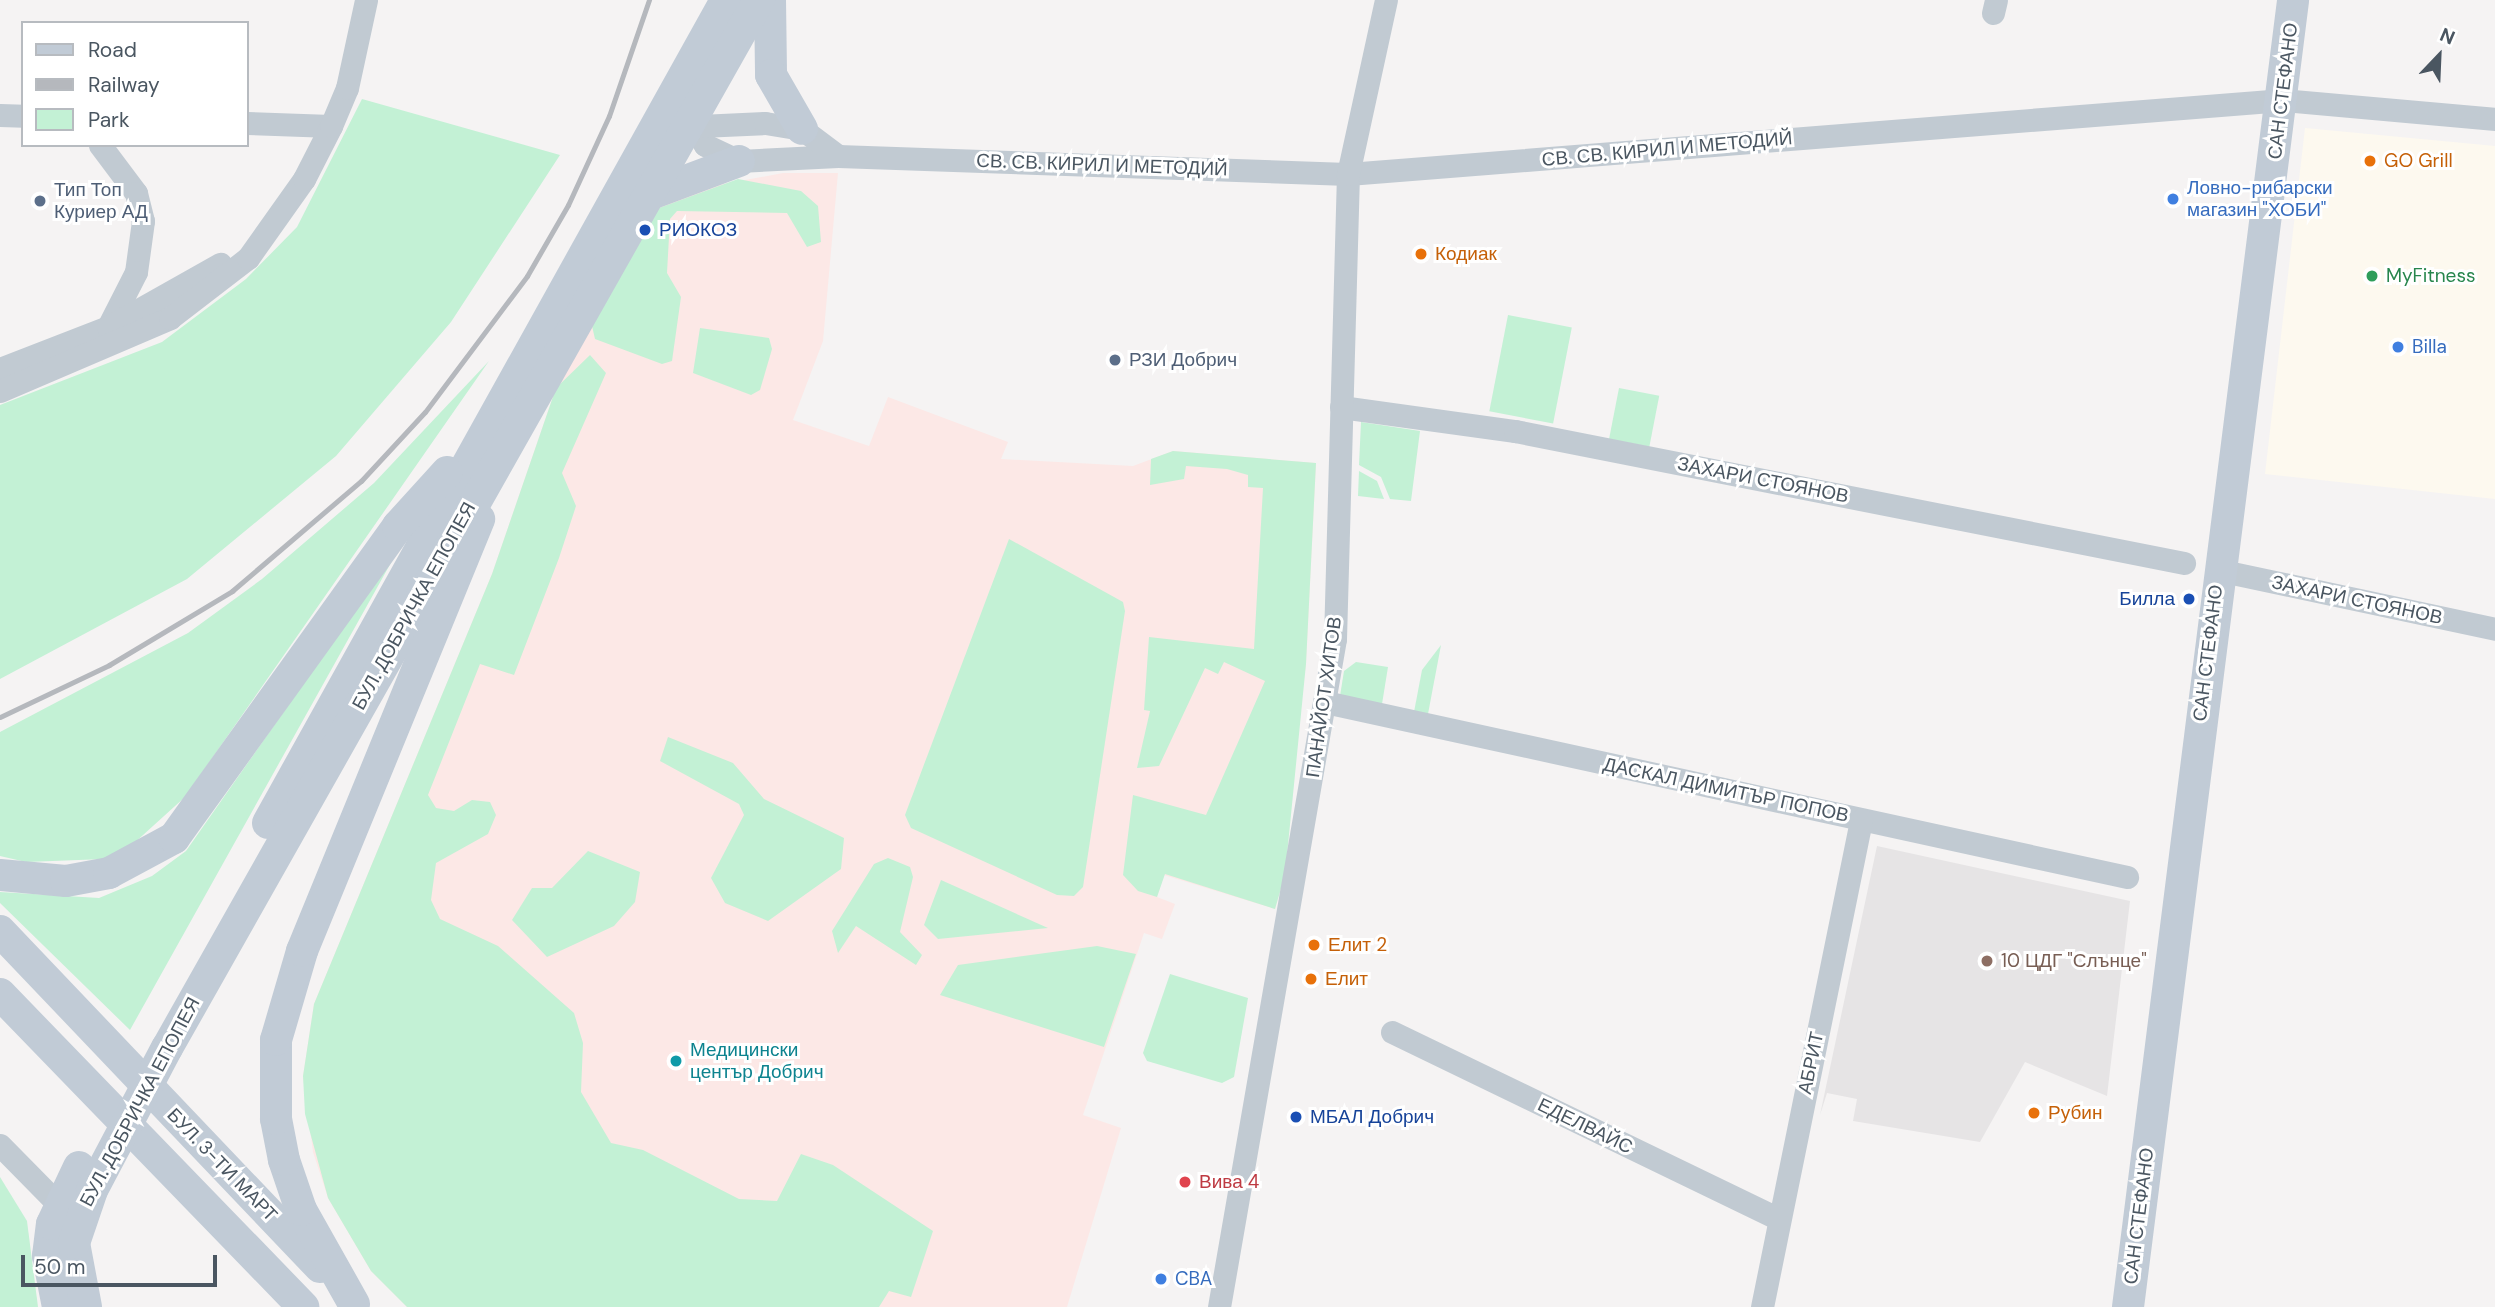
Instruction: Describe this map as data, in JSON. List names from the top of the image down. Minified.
{"streets":{"main road":["САН СТЕФАНО","БУЛ. ДОБРИЧКА ЕПОПЕЯ","БУЛ. 3-ТИ МАРТ"],"street":["СВ. СВ. КИРИЛ И МЕТОДИЙ","ЗАХАРИ СТОЯНОВ","ПАНАЙОТ ХИТОВ","ДАСКАЛ ДИМИТЪР ПОПОВ","АБРИТ","ЕДЕЛВАЙС"]},"crossings":[["САН СТЕФАНО","СВ. СВ. КИРИЛ И МЕТОДИЙ"],["САН СТЕФАНО","ЗАХАРИ СТОЯНОВ"],["СВ. СВ. КИРИЛ И МЕТОДИЙ","ПАНАЙОТ ХИТОВ"],["ЗАХАРИ СТОЯНОВ","ПАНАЙОТ ХИТОВ"],["ПАНАЙОТ ХИТОВ","ДАСКАЛ ДИМИТЪР ПОПОВ"],["ДАСКАЛ ДИМИТЪР ПОПОВ","АБРИТ"],["АБРИТ","ЕДЕЛВАЙС"]],"places":["GO Grill","Ловно-рибарски магазин \"ХОБИ\"","Тип Топ Куриер АД","РИОКОЗ","Кодиак","MyFitness","Billa","РЗИ Добрич","Билла","Елит 2","10 ЦДГ \"Слънце\"","Елит","Медицински център Добрич","Рубин","МБАЛ Добрич","Вива 4","CBA"],"legend":["Road","Railway","Park"],"scale_bar":"50 m","north":"top right"}
